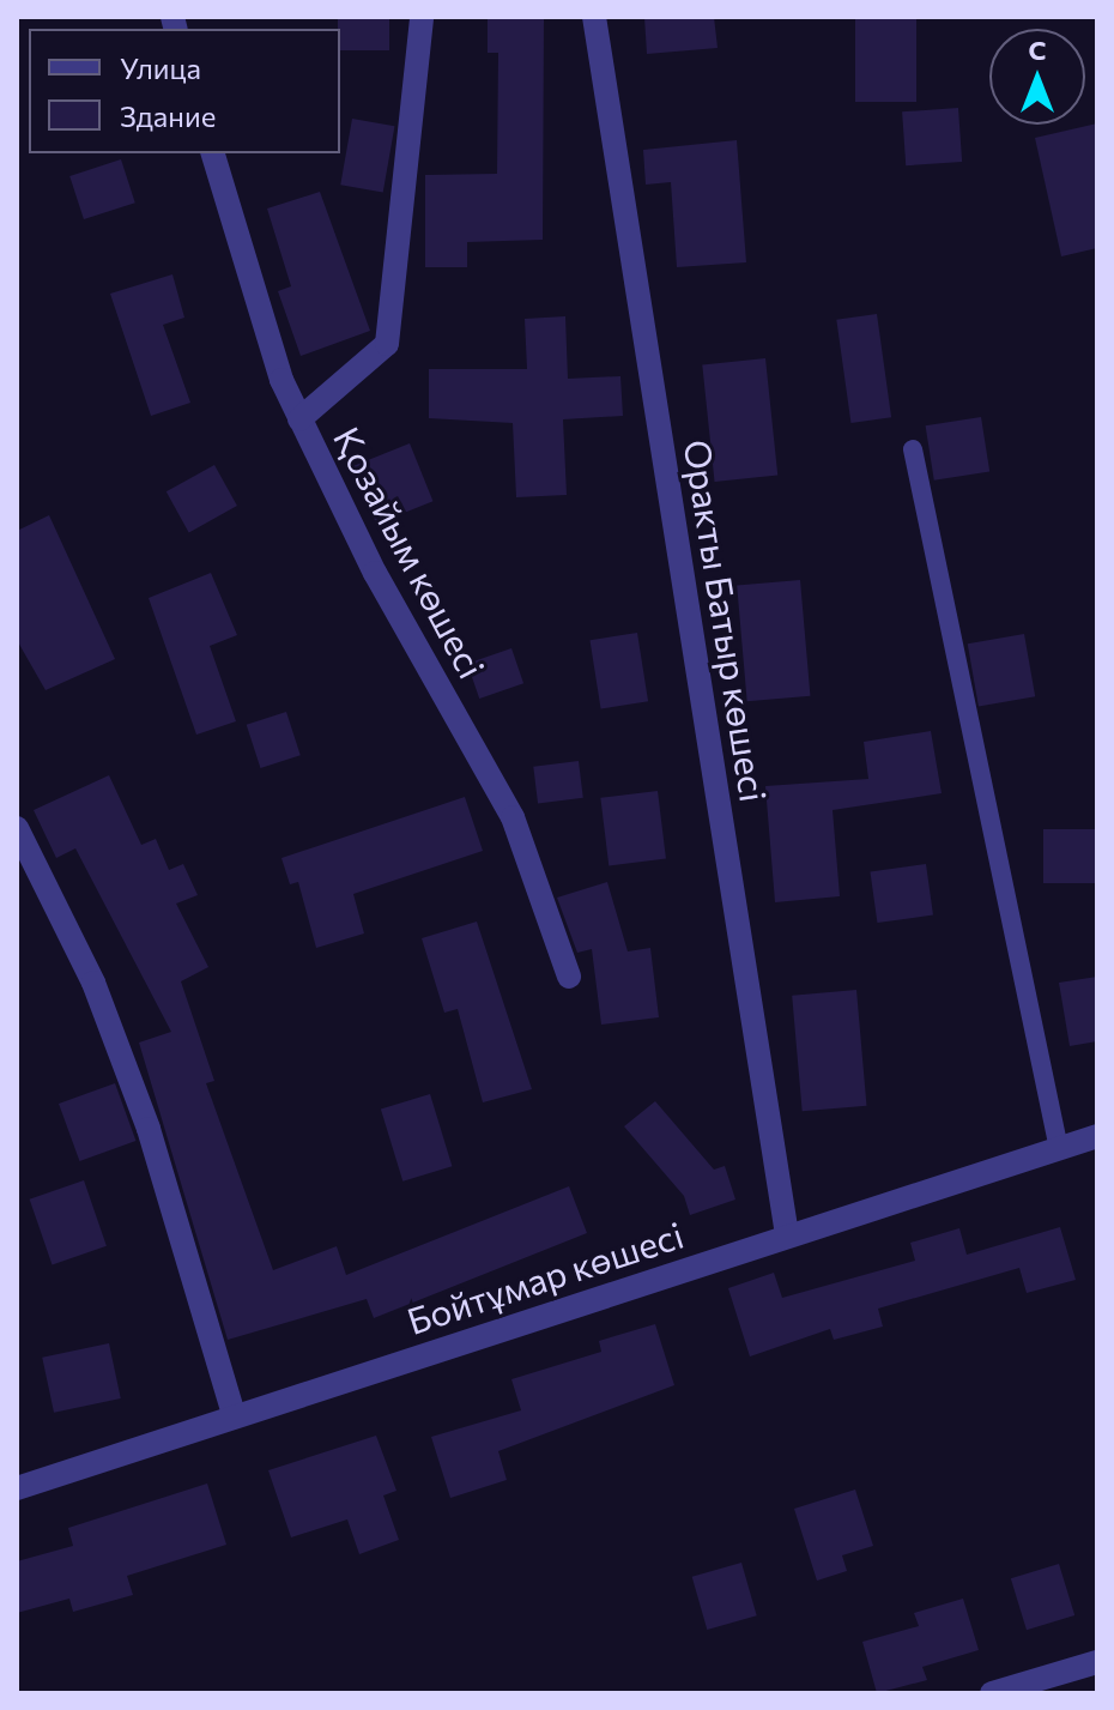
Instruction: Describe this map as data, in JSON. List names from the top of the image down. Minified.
{"streets":{"street":["Қозайым көшесі","Оракты Батыр көшесі","Бойтұмар көшесі"]},"crossings":[["Оракты Батыр көшесі","Бойтұмар көшесі"]],"legend":["Улица","Здание"],"north":"top"}
